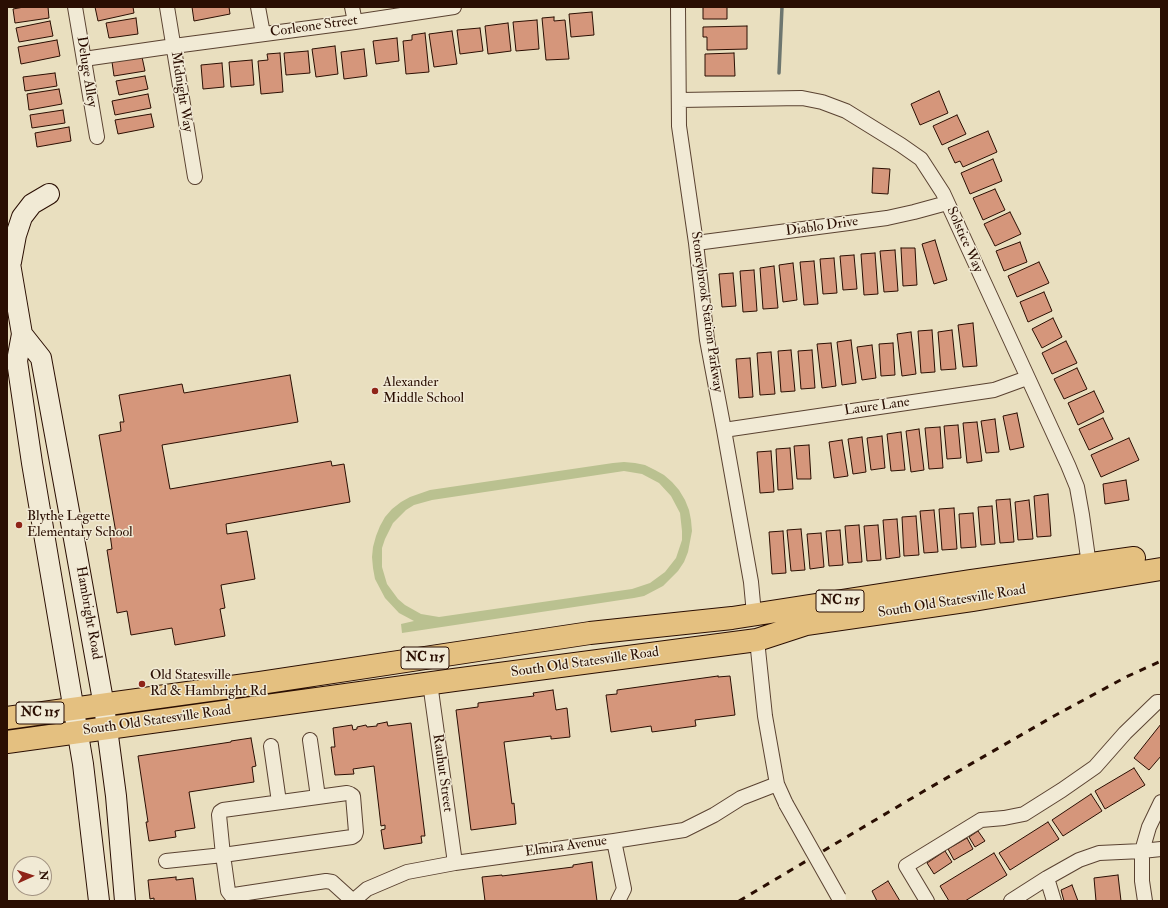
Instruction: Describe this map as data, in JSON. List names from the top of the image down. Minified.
{"streets":{"main road":["NC 115","South Old Statesville Road","Hambright Road"],"street":["Corleone Street","Deluge Alley","Midnight Way","Diablo Drive","Solstice Way","Stoneybrook Station Parkway","Laure Lane","Rauhut Street","Elmira Avenue"]},"crossings":[["Corleone Street","Deluge Alley"],["Corleone Street","Midnight Way"],["Diablo Drive","Solstice Way"],["Diablo Drive","Stoneybrook Station Parkway"],["Solstice Way","Stoneybrook Station Parkway"],["Solstice Way","Laure Lane"],["Solstice Way","South Old Statesville Road"],["Stoneybrook Station Parkway","Laure Lane"],["Stoneybrook Station Parkway","South Old Statesville Road"],["South Old Statesville Road","Hambright Road"],["South Old Statesville Road","Rauhut Street"],["Rauhut Street","Elmira Avenue"]],"places":["Alexander Middle School","Blythe Legette Elementary School","Old Statesville Rd & Hambright Rd"],"north":"right"}
